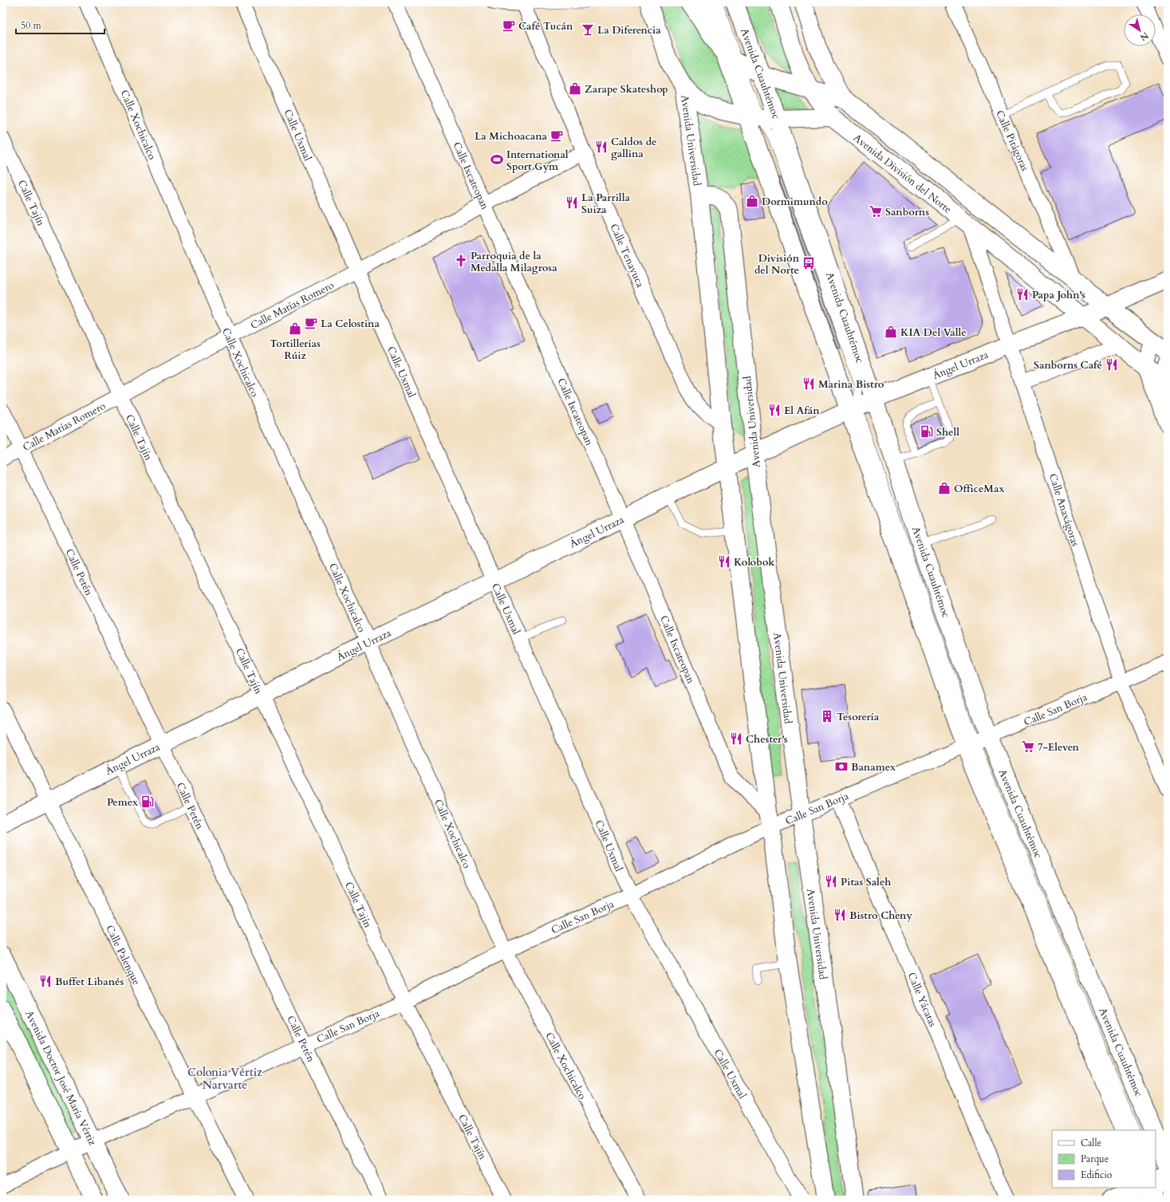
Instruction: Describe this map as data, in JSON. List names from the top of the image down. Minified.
{"streets":{"main road":["Avenida Cuauhtémoc","Avenida Universidad","Avenida División del Norte","Ángel Urraza","Avenida Doctor José María Vértiz"],"street":["Calle Xochicalco","Calle Uxmal","Calle Pitágoras","Calle Ixcateopan","Calle Tajín","Calle Tenayuca","Calle Matías Romero","Calle Anaxágoras","Calle Petén","Calle San Borja","Calle Palenque","Calle Yácatas"]},"crossings":[["Avenida Cuauhtémoc","Ángel Urraza"],["Avenida Cuauhtémoc","Calle San Borja"],["Calle Xochicalco","Calle Matías Romero"],["Calle Xochicalco","Ángel Urraza"],["Calle Xochicalco","Calle San Borja"],["Calle Uxmal","Calle Matías Romero"],["Calle Uxmal","Ángel Urraza"],["Calle Uxmal","Calle San Borja"],["Avenida Universidad","Calle Ixcateopan"],["Avenida Universidad","Calle Tenayuca"],["Avenida Universidad","Ángel Urraza"],["Avenida Universidad","Calle San Borja"],["Avenida División del Norte","Ángel Urraza"],["Avenida División del Norte","Calle Anaxágoras"],["Calle Ixcateopan","Calle Matías Romero"],["Calle Ixcateopan","Ángel Urraza"],["Calle Ixcateopan","Calle San Borja"],["Calle Tajín","Calle Matías Romero"],["Calle Tajín","Ángel Urraza"],["Calle Tajín","Calle San Borja"],["Calle Tenayuca","Calle Matías Romero"],["Calle Matías Romero","Calle Petén"],["Ángel Urraza","Calle Anaxágoras"],["Ángel Urraza","Calle Petén"],["Ángel Urraza","Calle Palenque"],["Calle Anaxágoras","Calle San Borja"],["Calle Petén","Calle San Borja"],["Calle San Borja","Calle Palenque"],["Calle San Borja","Calle Yácatas"],["Calle San Borja","Avenida Doctor José María Vértiz"]],"districts":["Colonia Vértiz Narvarte"],"places":{"cafe":["Café Tucán","La Michoacana","La Celostina"],"bar":["La Diferencia"],"shop":["Zarape Skateshop","Dormimundo","Tortillerías Rúiz","KIA Del Valle","OfficeMax"],"restaurant":["Caldos de gallina","La Parrilla Suiza","Papa John's","Sanborns Café","Marina Bistro","El Afán","Kolobok","Chester's","Pitas Saleh","Bistro Cheny","Buffet Libanés"],"sports":["International Sport Gym"],"supermarket":["Sanborns","7-Eleven"],"church":["Parroquia de la Medalla Milagrosa"],"bus stop":["División del Norte"],"fuel station":["Shell","Pemex"],"building":["Tesorería"],"bank":["Banamex"]},"legend":["Calle","Parque","Edificio"],"scale_bar":"50 m","north":"bottom right"}
